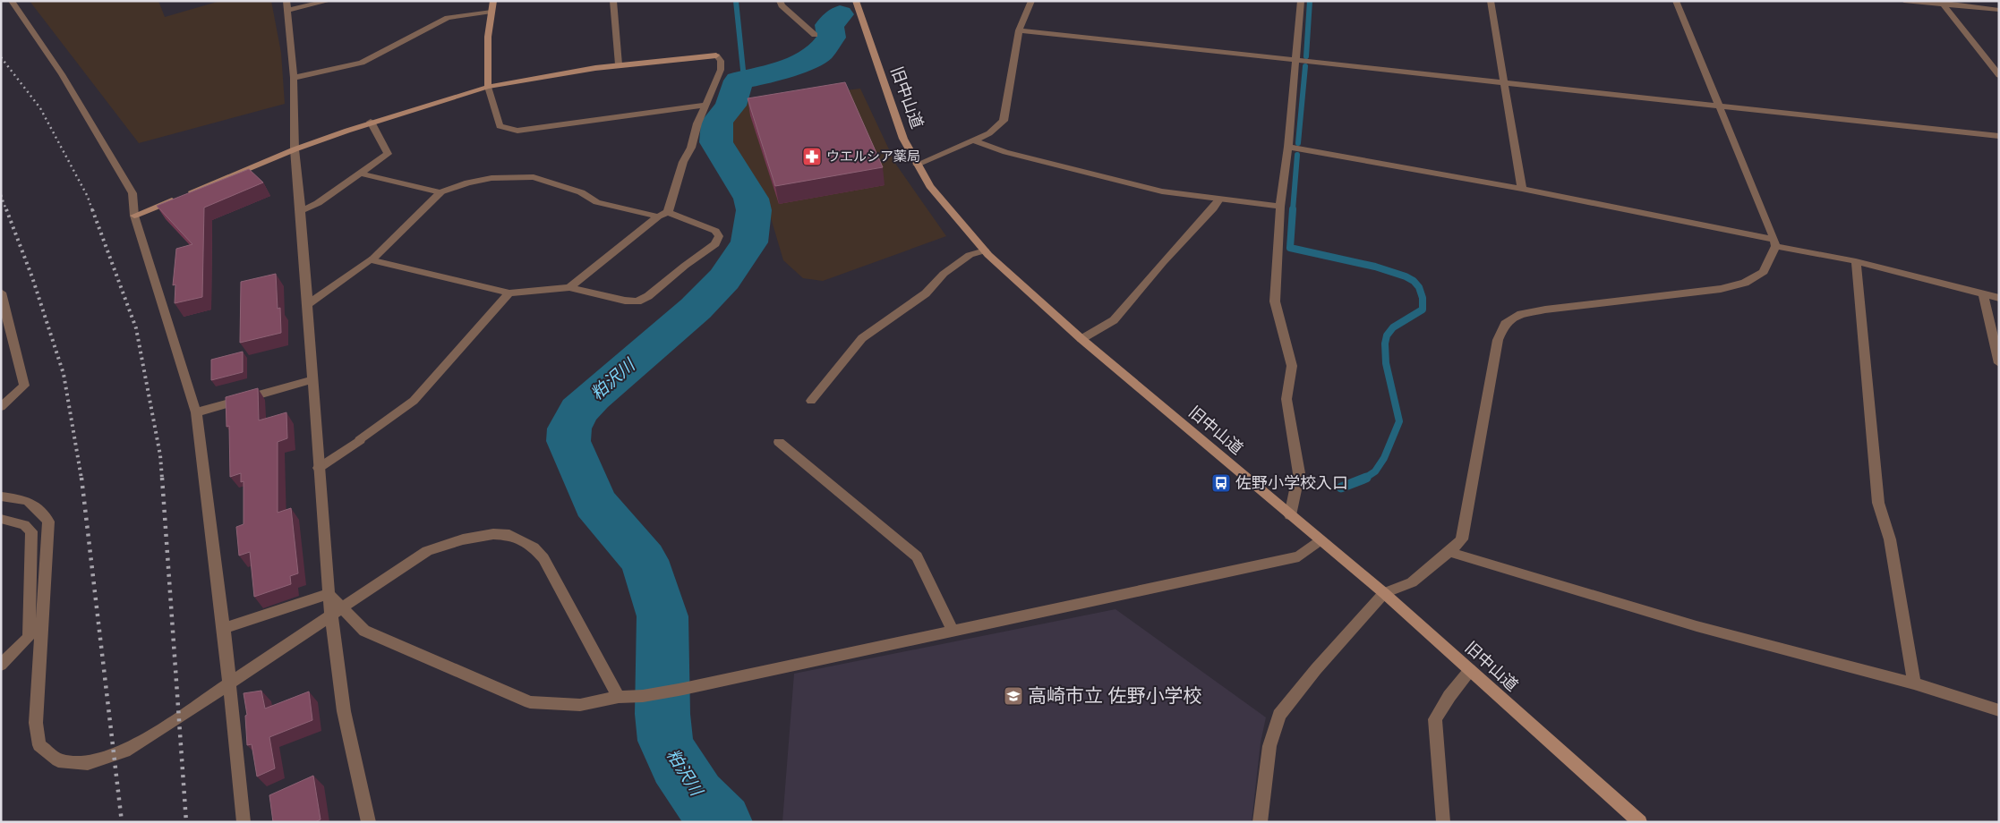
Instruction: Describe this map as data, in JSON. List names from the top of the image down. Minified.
{"streets":{"main road":["旧中山道"]},"water":["粕沢川"],"places":{"pharmacy":["ウエルシア薬局"],"bus stop":["佐野小学校入口"],"school or university":["高崎市立 佐野小学校"]}}
